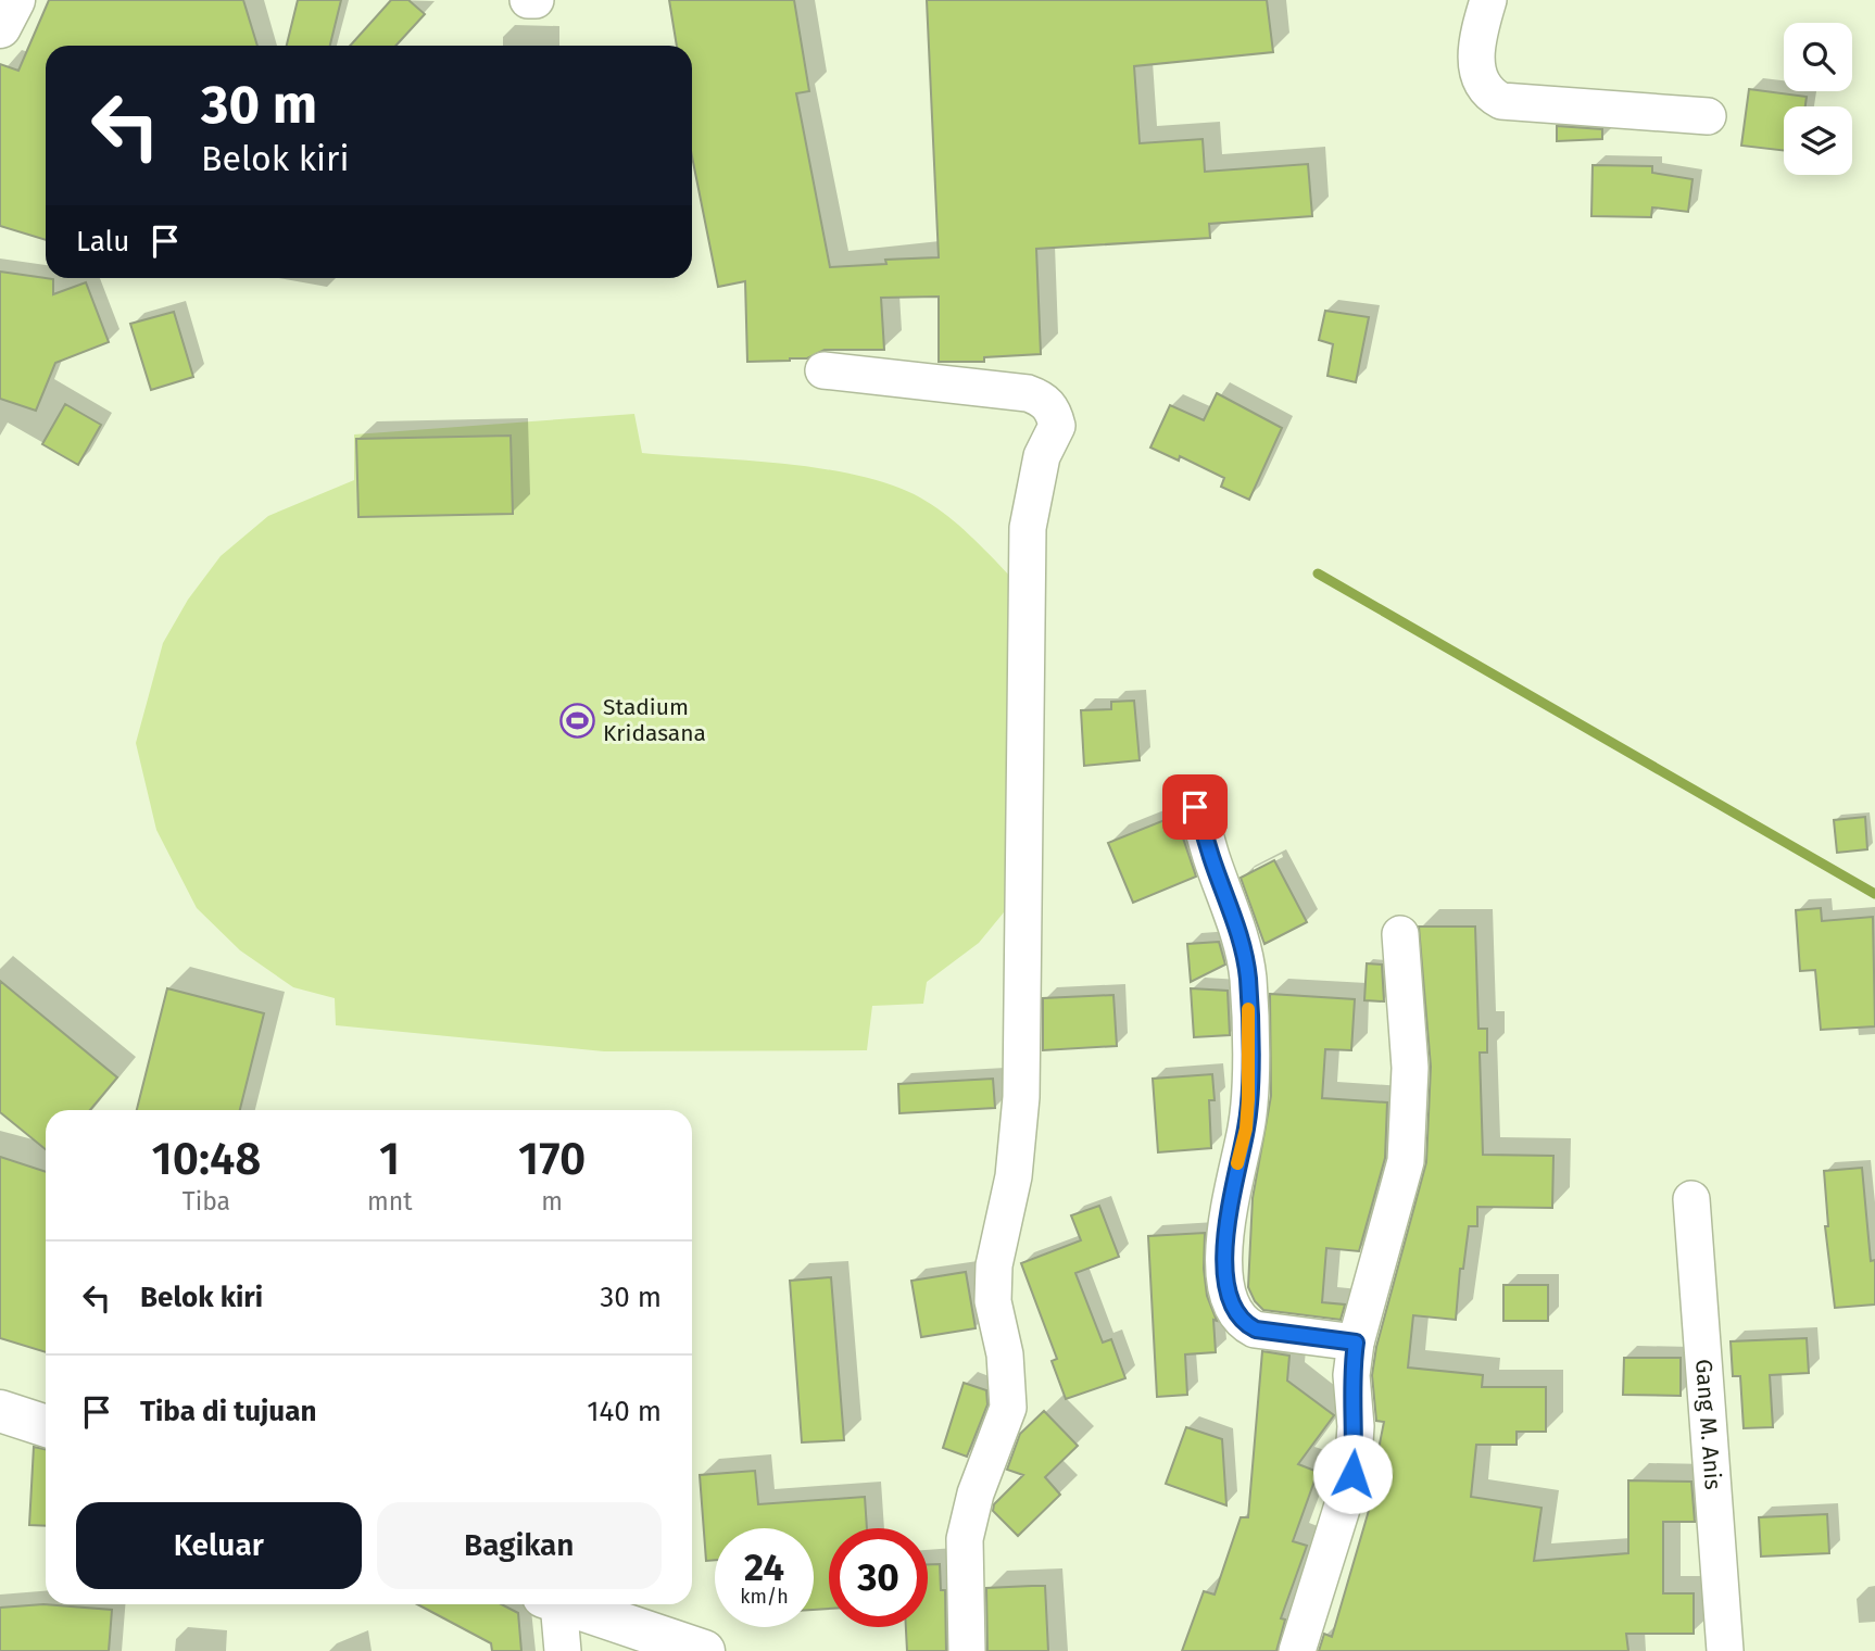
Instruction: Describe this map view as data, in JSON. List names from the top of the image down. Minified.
{"streets":{"street":["Gang M. Anis"]},"places":{"sports":["Stadium Kridasana"]},"page":{"turn":["30 m","Belok kiri"],"then":"Lalu","eta":["10:48","Tiba","1","mnt","170","m"],"list":[{"name":"Belok kiri","value":"30 m"},{"name":"Tiba di tujuan","value":"140 m"}],"buttons":["Keluar","Bagikan"],"speed":"24 km/h","limit":"30"}}
